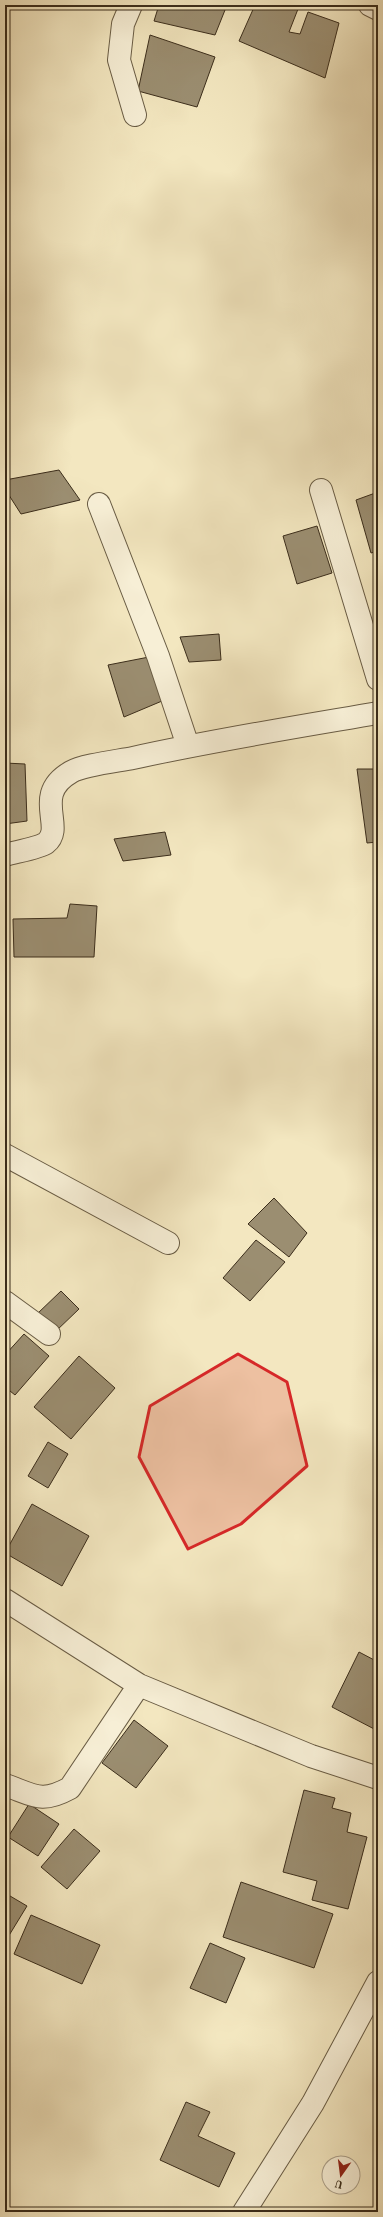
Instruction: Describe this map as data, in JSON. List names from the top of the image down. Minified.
{"north":"bottom"}
